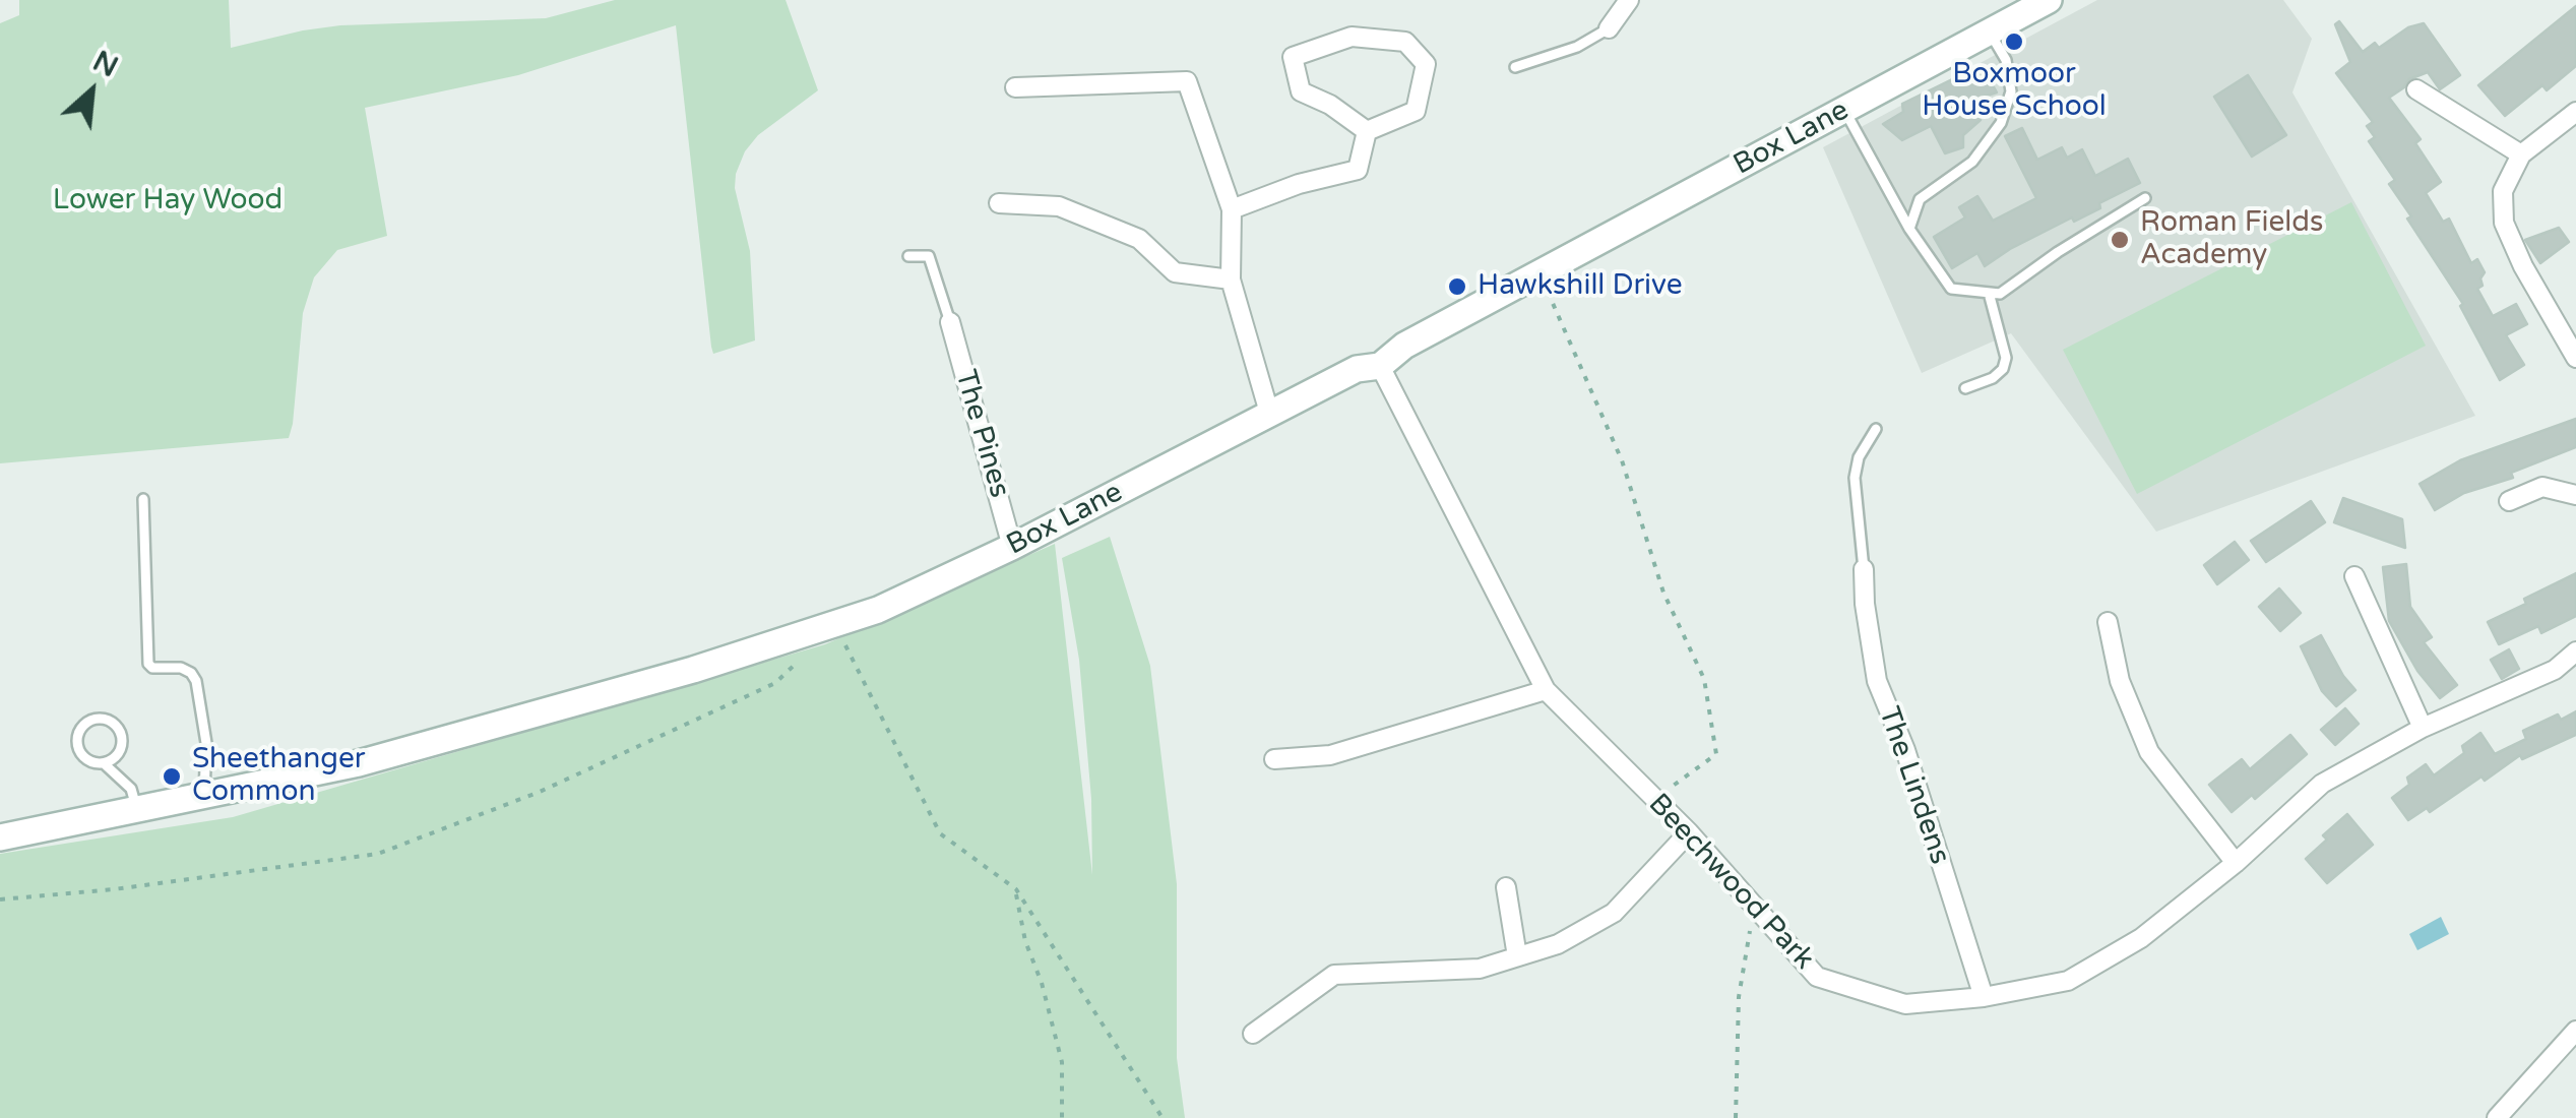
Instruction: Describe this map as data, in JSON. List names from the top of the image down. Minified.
{"streets":{"main road":["Box Lane"],"street":["The Pines","The Lindens","Beechwood Park"]},"crossings":[["Box Lane","The Pines"],["Box Lane","Beechwood Park"],["The Lindens","Beechwood Park"]],"parks":["Lower Hay Wood"],"places":["Boxmoor House School","Roman Fields Academy","Hawkshill Drive","Sheethanger Common"],"north":"top right"}
